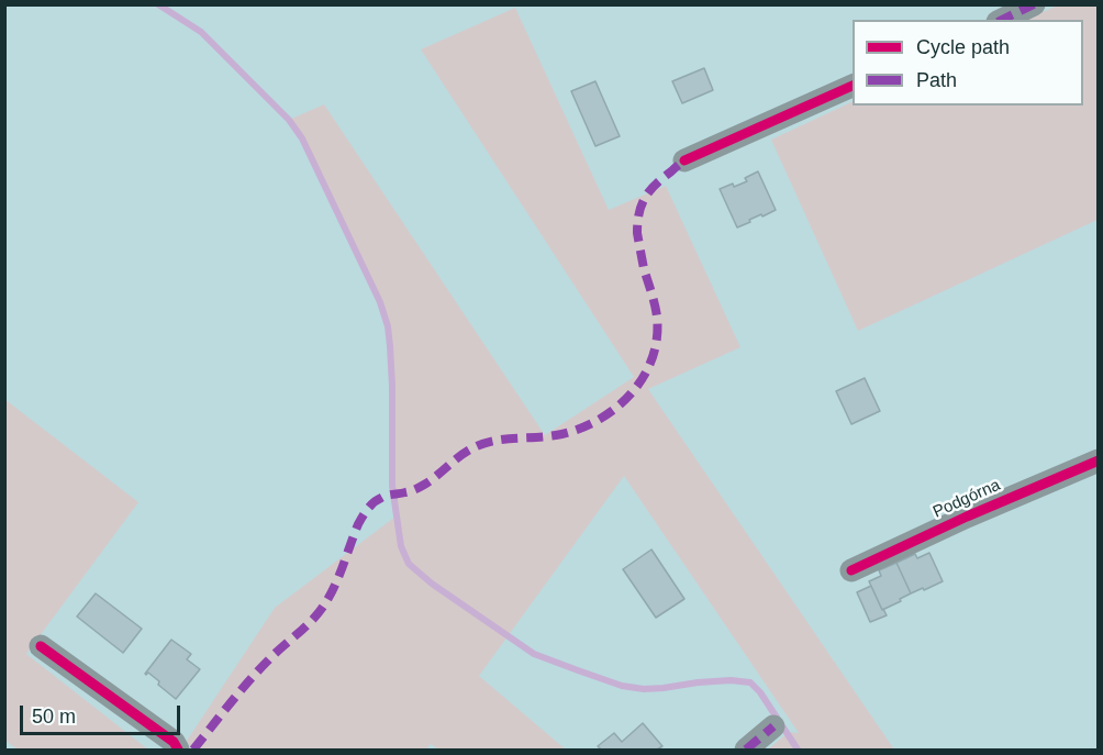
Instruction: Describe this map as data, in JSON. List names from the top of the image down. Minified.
{"streets":{"street":["Podgórna"]},"legend":["Cycle path","Path"],"scale_bar":"50 m"}
